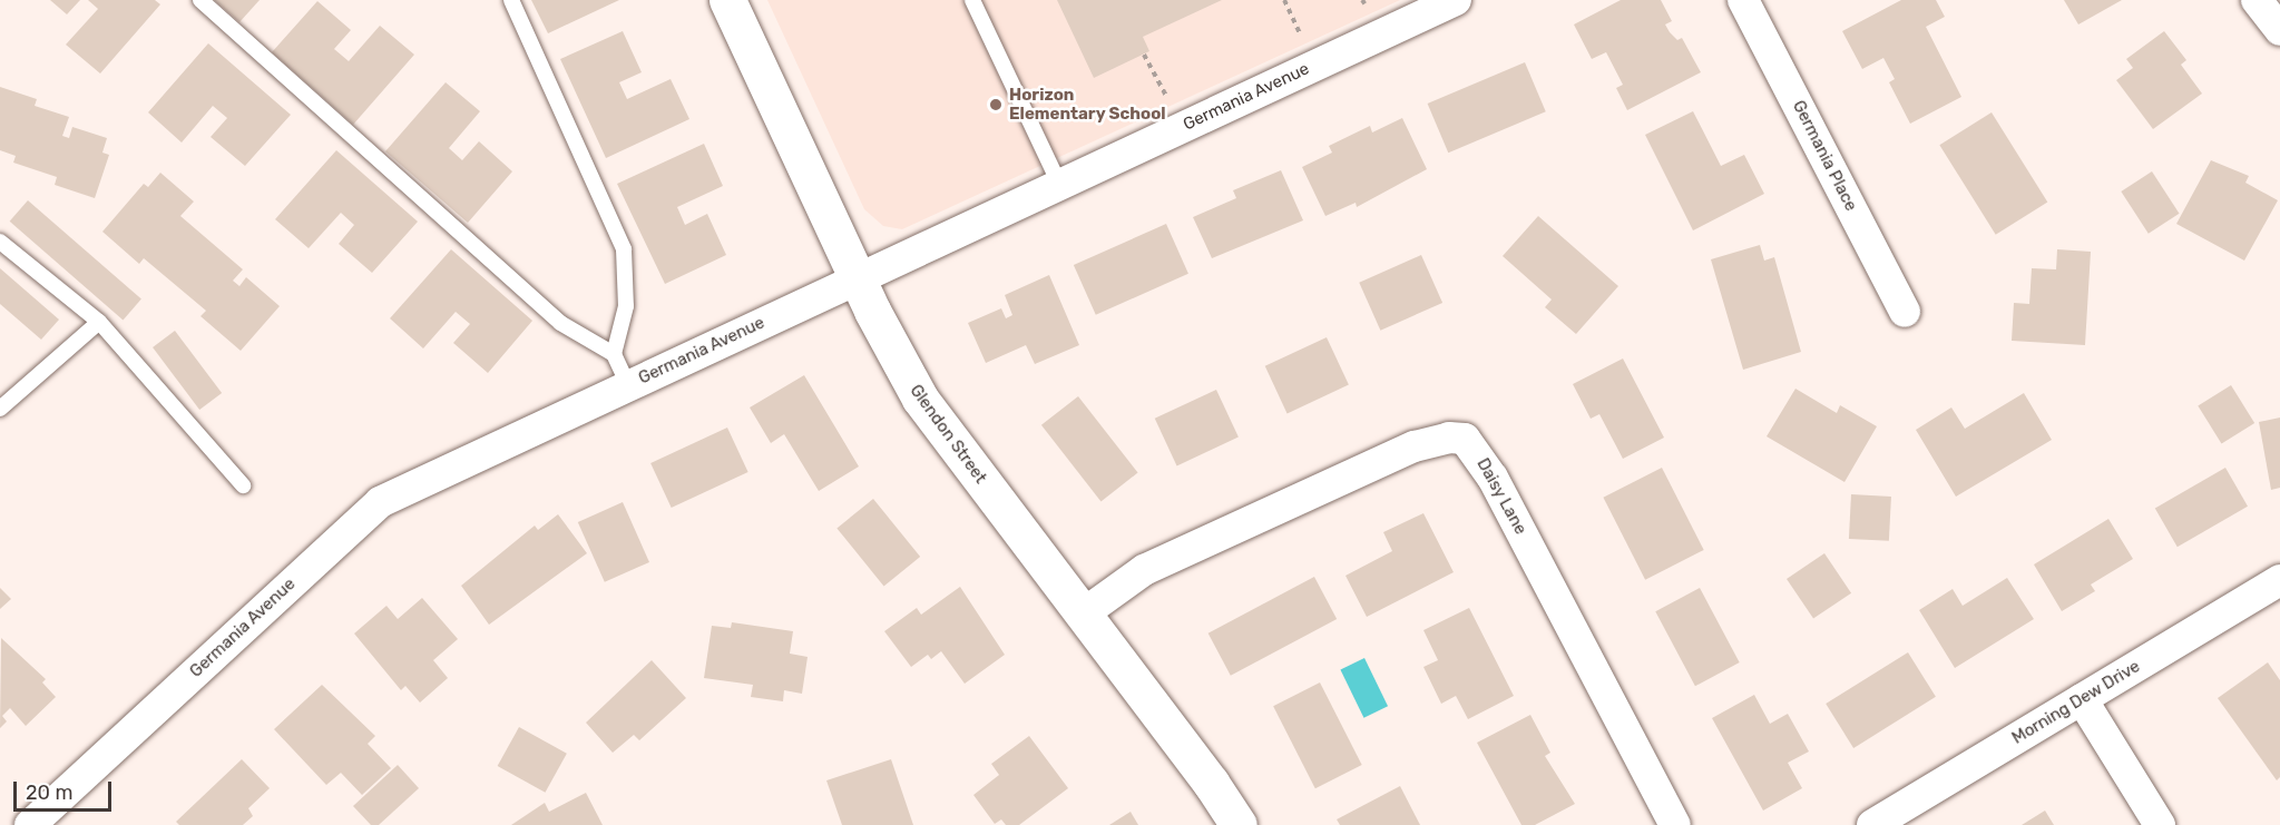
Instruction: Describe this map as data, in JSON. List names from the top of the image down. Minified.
{"streets":{"street":["Germania Avenue","Germania Place","Glendon Street","Daisy Lane","Morning Dew Drive"]},"crossings":[["Germania Avenue","Glendon Street"],["Glendon Street","Daisy Lane"]],"places":["Horizon Elementary School"],"scale_bar":"20 m"}
